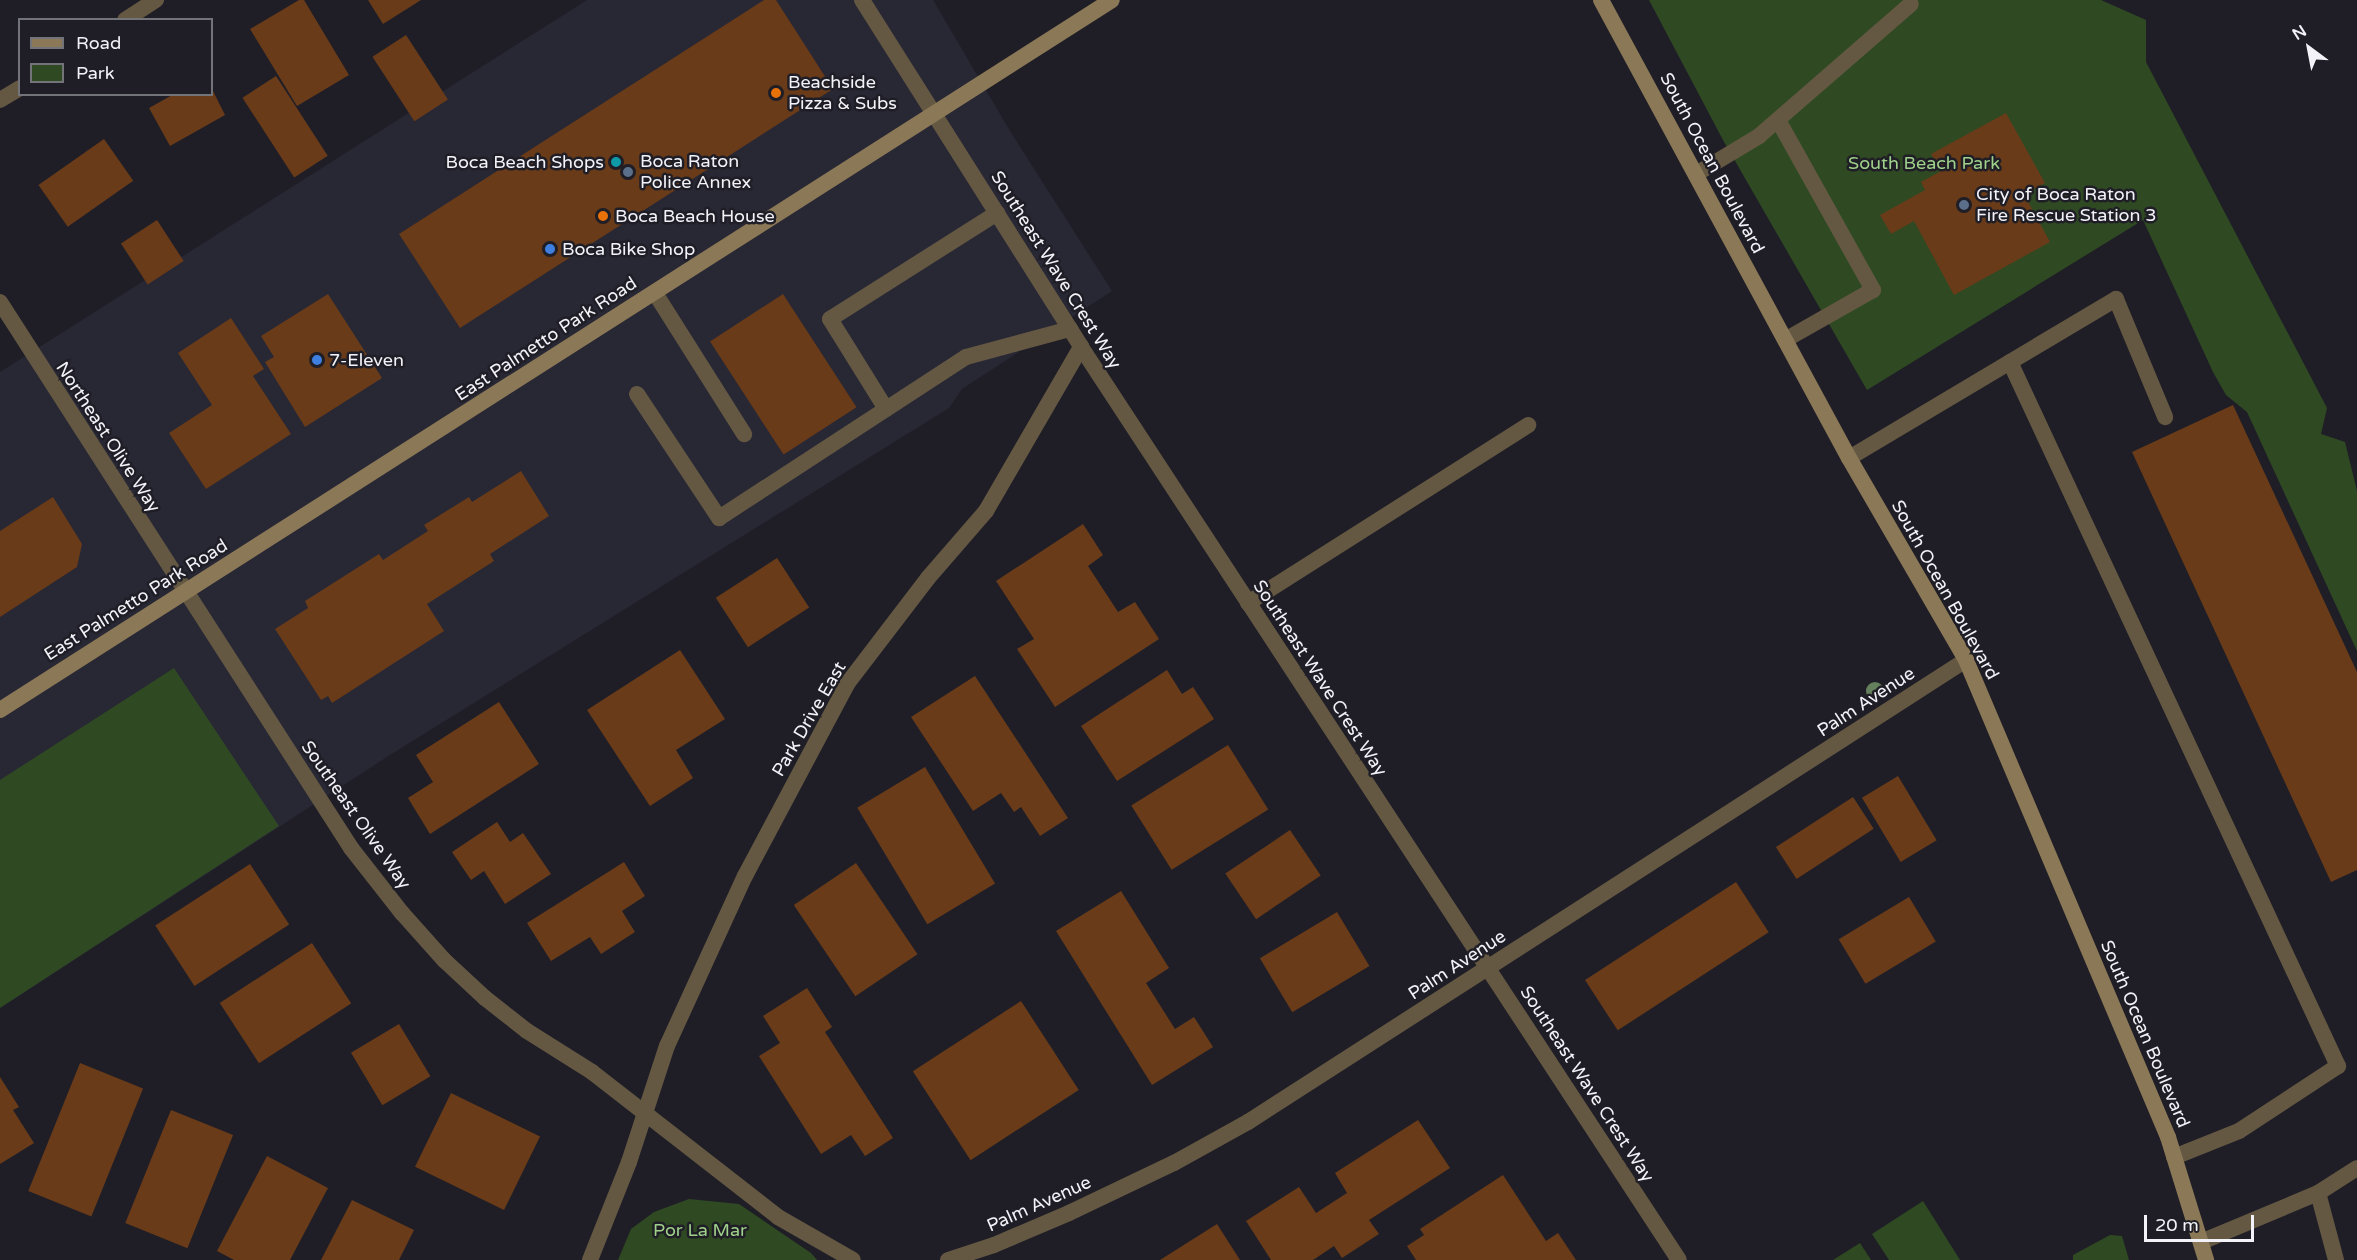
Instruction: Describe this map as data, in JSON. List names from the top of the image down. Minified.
{"streets":{"main road":["South Ocean Boulevard","East Palmetto Park Road"],"street":["Southeast Wave Crest Way","Northeast Olive Way","Palm Avenue","Park Drive East","Southeast Olive Way"]},"crossings":[["South Ocean Boulevard","Palm Avenue"],["Southeast Wave Crest Way","East Palmetto Park Road"],["Southeast Wave Crest Way","Palm Avenue"],["Southeast Wave Crest Way","Park Drive East"],["East Palmetto Park Road","Northeast Olive Way"],["East Palmetto Park Road","Southeast Olive Way"],["Northeast Olive Way","Southeast Olive Way"],["Park Drive East","Southeast Olive Way"]],"parks":["South Beach Park","Por La Mar"],"places":["Beachside Pizza & Subs","Boca Beach Shops","Boca Raton Police Annex","City of Boca Raton Fire Rescue Station 3","Boca Beach House","Boca Bike Shop","7-Eleven"],"legend":["Road","Park"],"scale_bar":"20 m","north":"top left"}
